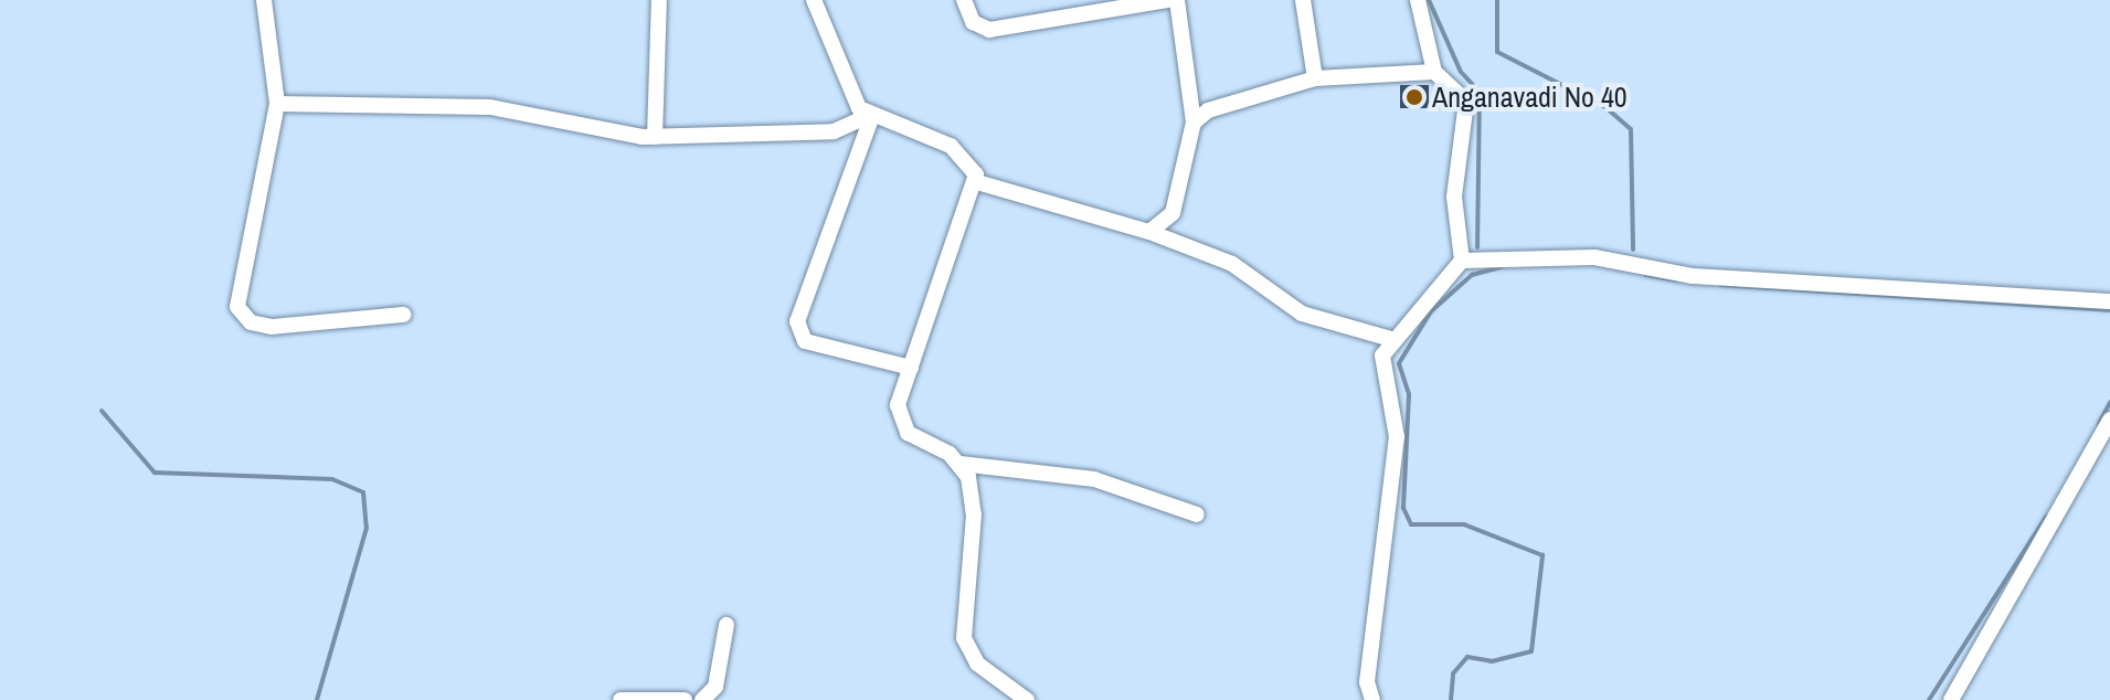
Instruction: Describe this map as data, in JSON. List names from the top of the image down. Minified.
{"places":["Anganavadi No 40"]}
